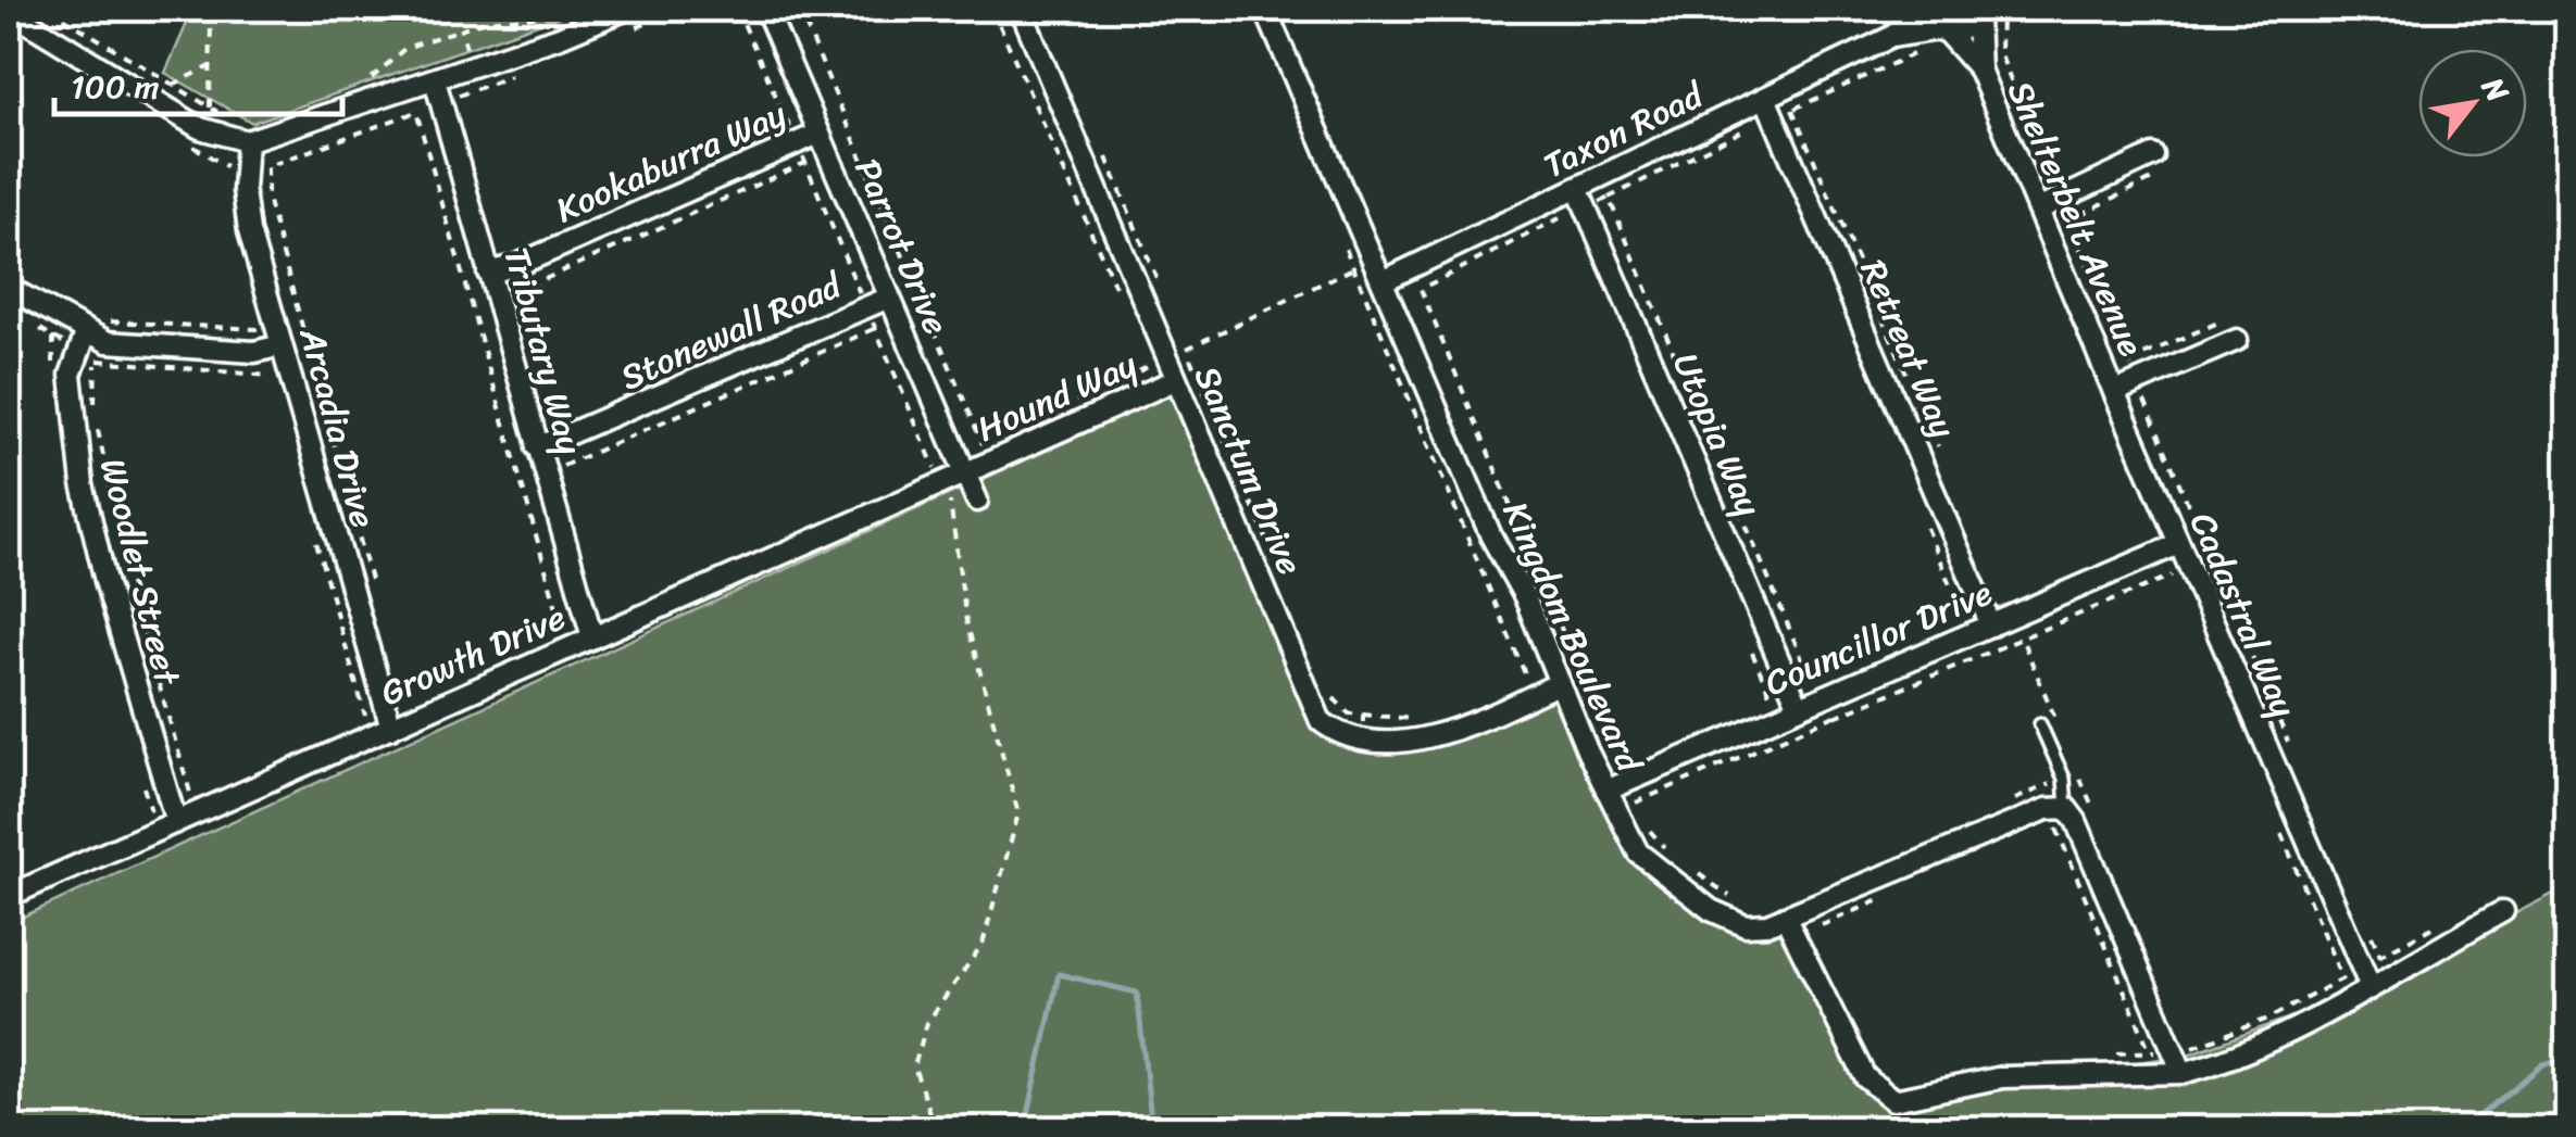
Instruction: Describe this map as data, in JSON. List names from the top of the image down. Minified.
{"streets":{"street":["Taxon Road","Kookaburra Way","Shelterbelt Avenue","Parrot Drive","Stonewall Road","Retreat Way","Tributary Way","Hound Way","Arcadia Drive","Utopia Way","Sanctum Drive","Woodlet Street","Cadastral Way","Kingdom Boulevard","Councillor Drive","Growth Drive"]},"crossings":[["Taxon Road","Retreat Way"],["Taxon Road","Utopia Way"],["Taxon Road","Kingdom Boulevard"],["Kookaburra Way","Parrot Drive"],["Kookaburra Way","Tributary Way"],["Shelterbelt Avenue","Cadastral Way"],["Parrot Drive","Stonewall Road"],["Parrot Drive","Hound Way"],["Parrot Drive","Growth Drive"],["Stonewall Road","Tributary Way"],["Retreat Way","Councillor Drive"],["Tributary Way","Growth Drive"],["Hound Way","Sanctum Drive"],["Hound Way","Growth Drive"],["Arcadia Drive","Growth Drive"],["Utopia Way","Councillor Drive"],["Sanctum Drive","Kingdom Boulevard"],["Woodlet Street","Growth Drive"],["Cadastral Way","Councillor Drive"],["Kingdom Boulevard","Councillor Drive"]],"scale_bar":"100 m","north":"top right"}
